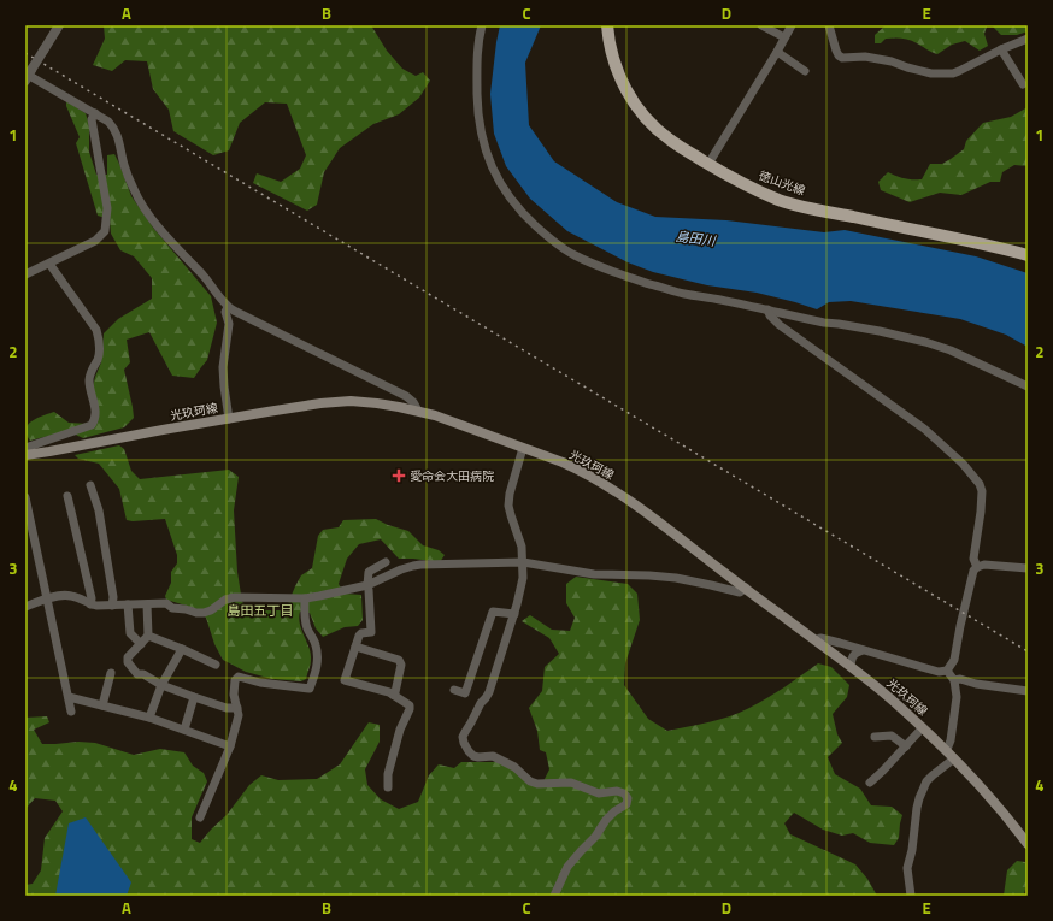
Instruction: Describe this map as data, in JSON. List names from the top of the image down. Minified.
{"streets":{"main road":["徳山光線","光玖珂線"]},"districts":["島田五丁目"],"water":["島田川"],"places":{"health":["愛命会大田病院"]},"grid":{"columns":["A","B","C","D","E"],"rows":["1","2","3","4"]}}
